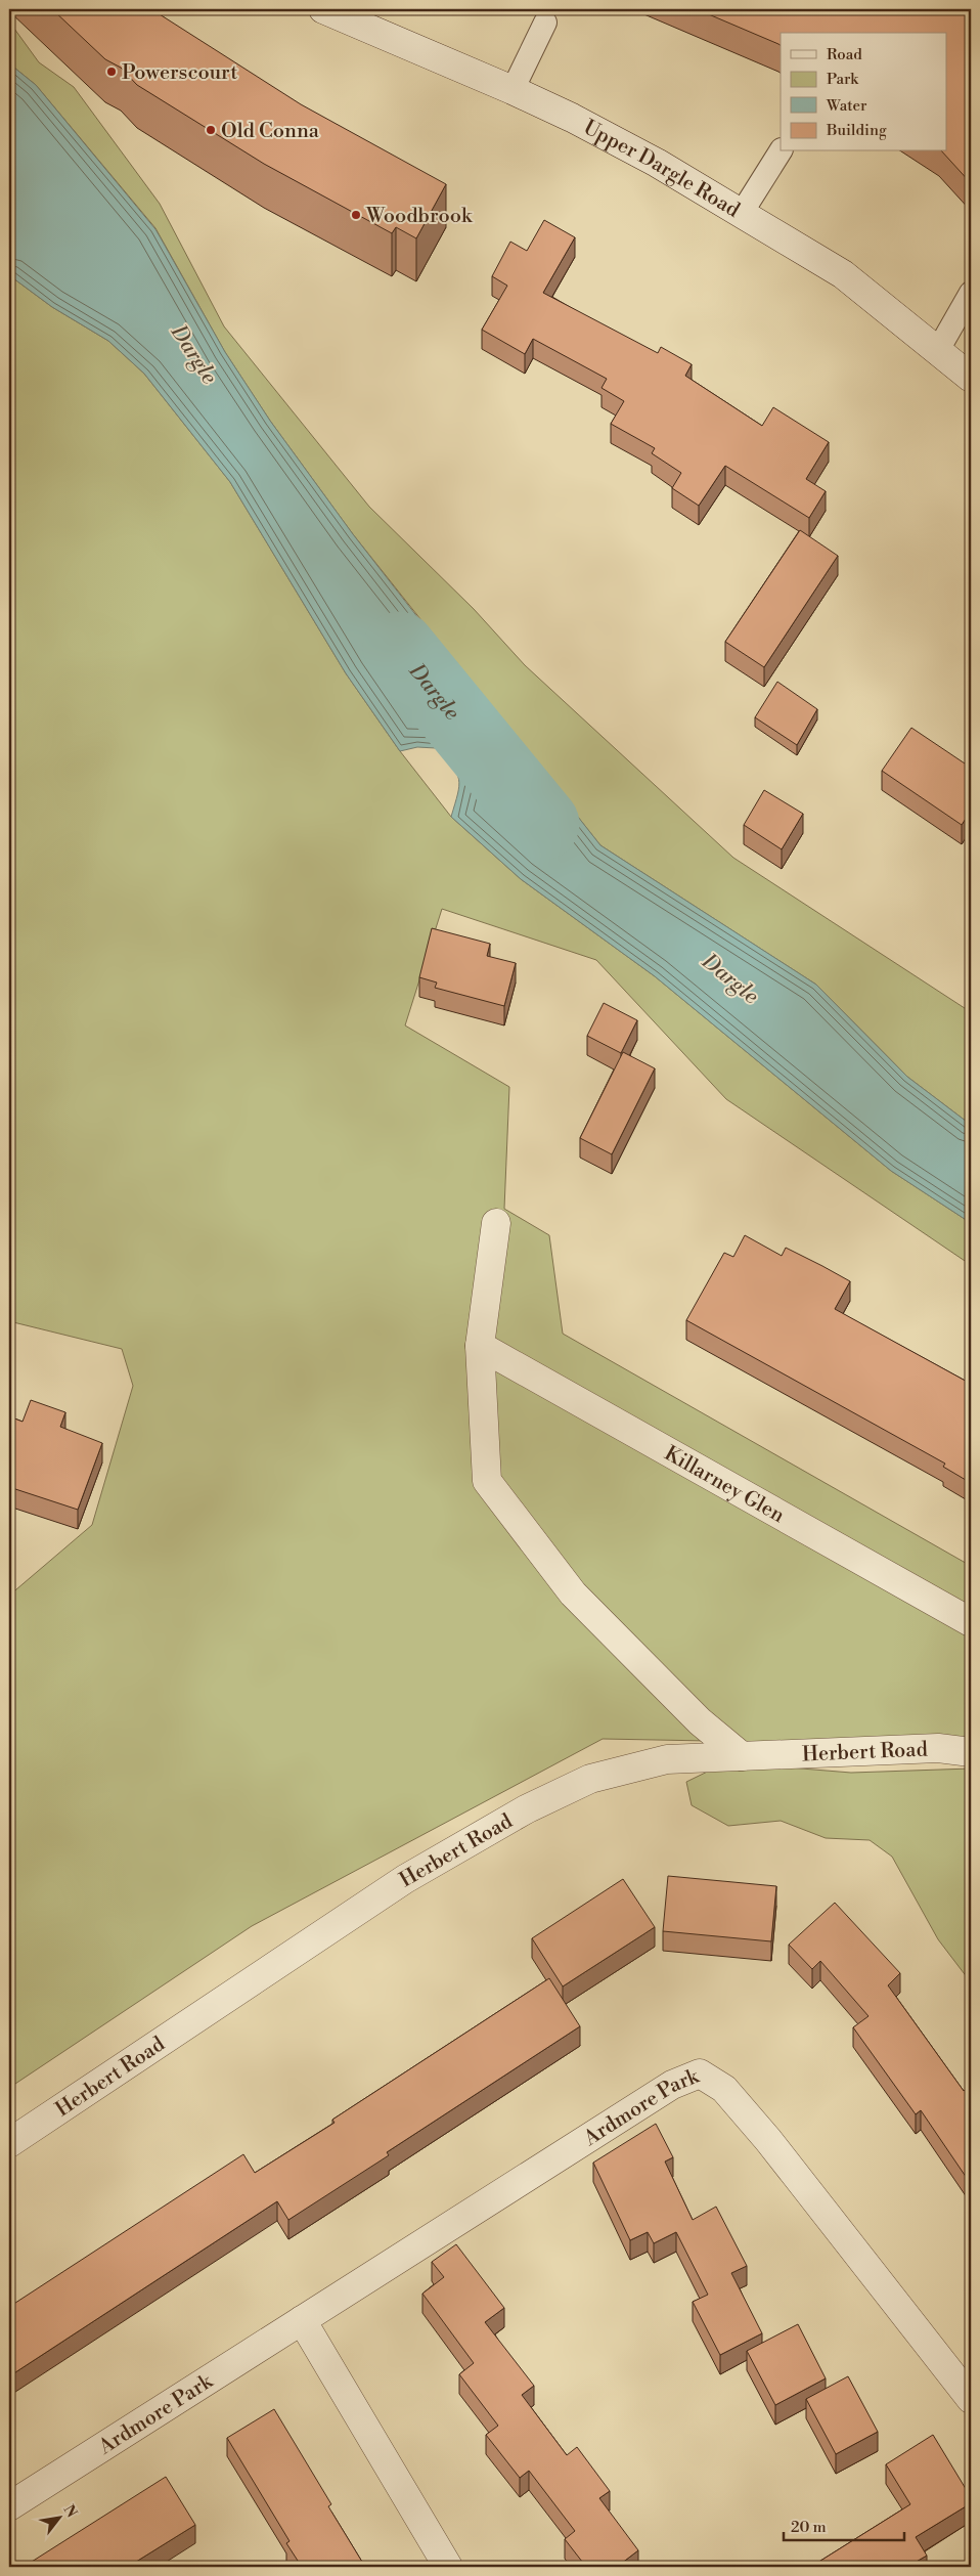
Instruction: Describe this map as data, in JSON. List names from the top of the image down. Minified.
{"streets":{"street":["Upper Dargle Road","Killarney Glen","Herbert Road","Ardmore Park"]},"water":["Dargle"],"places":["Powerscourt","Old Conna","Woodbrook"],"legend":["Road","Park","Water","Building"],"scale_bar":"20 m","north":"top right"}
